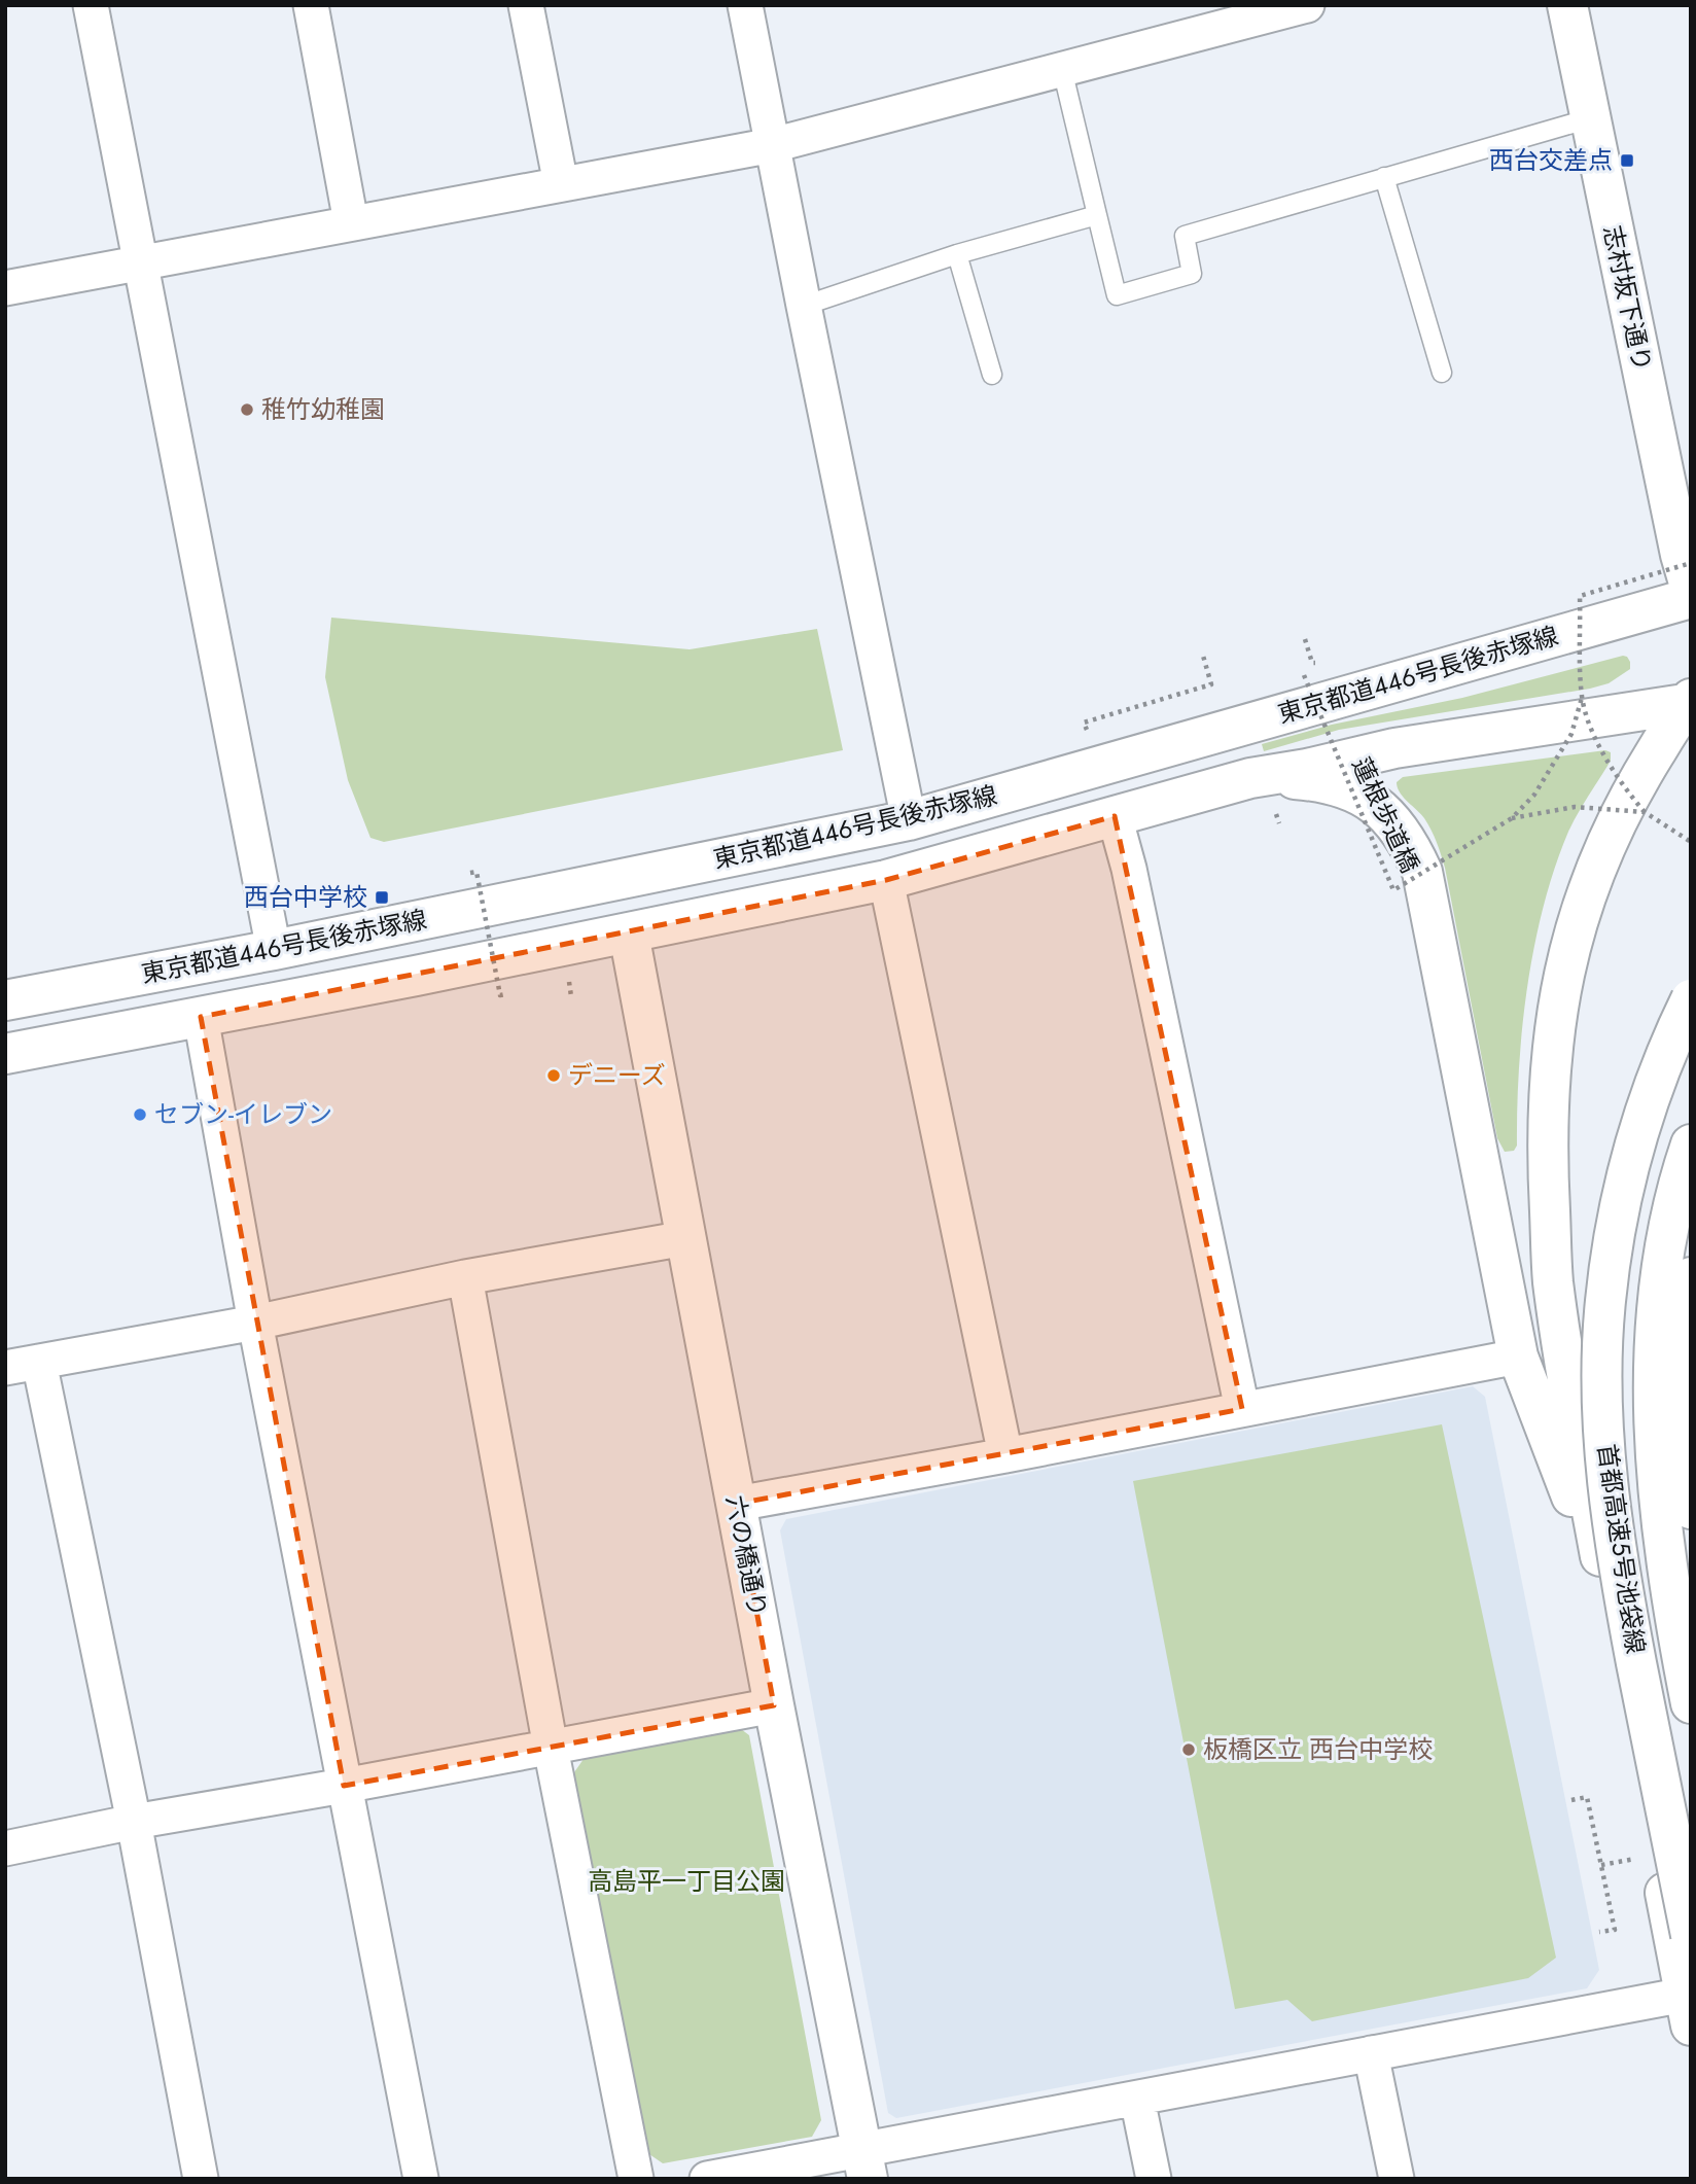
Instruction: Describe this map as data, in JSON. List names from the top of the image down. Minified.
{"streets":{"main road":["志村坂下通り","東京都道446号長後赤塚線","首都高速5号池袋線","六の橋通り"],"path":["蓮根歩道橋"]},"crossings":[["東京都道446号長後赤塚線","六の橋通り"]],"parks":["高島平一丁目公園"],"places":{"transit":["西台交差点","西台中学校"],"other":["稚竹幼稚園","デニーズ","セブン-イレブン","板橋区立 西台中学校"]}}
